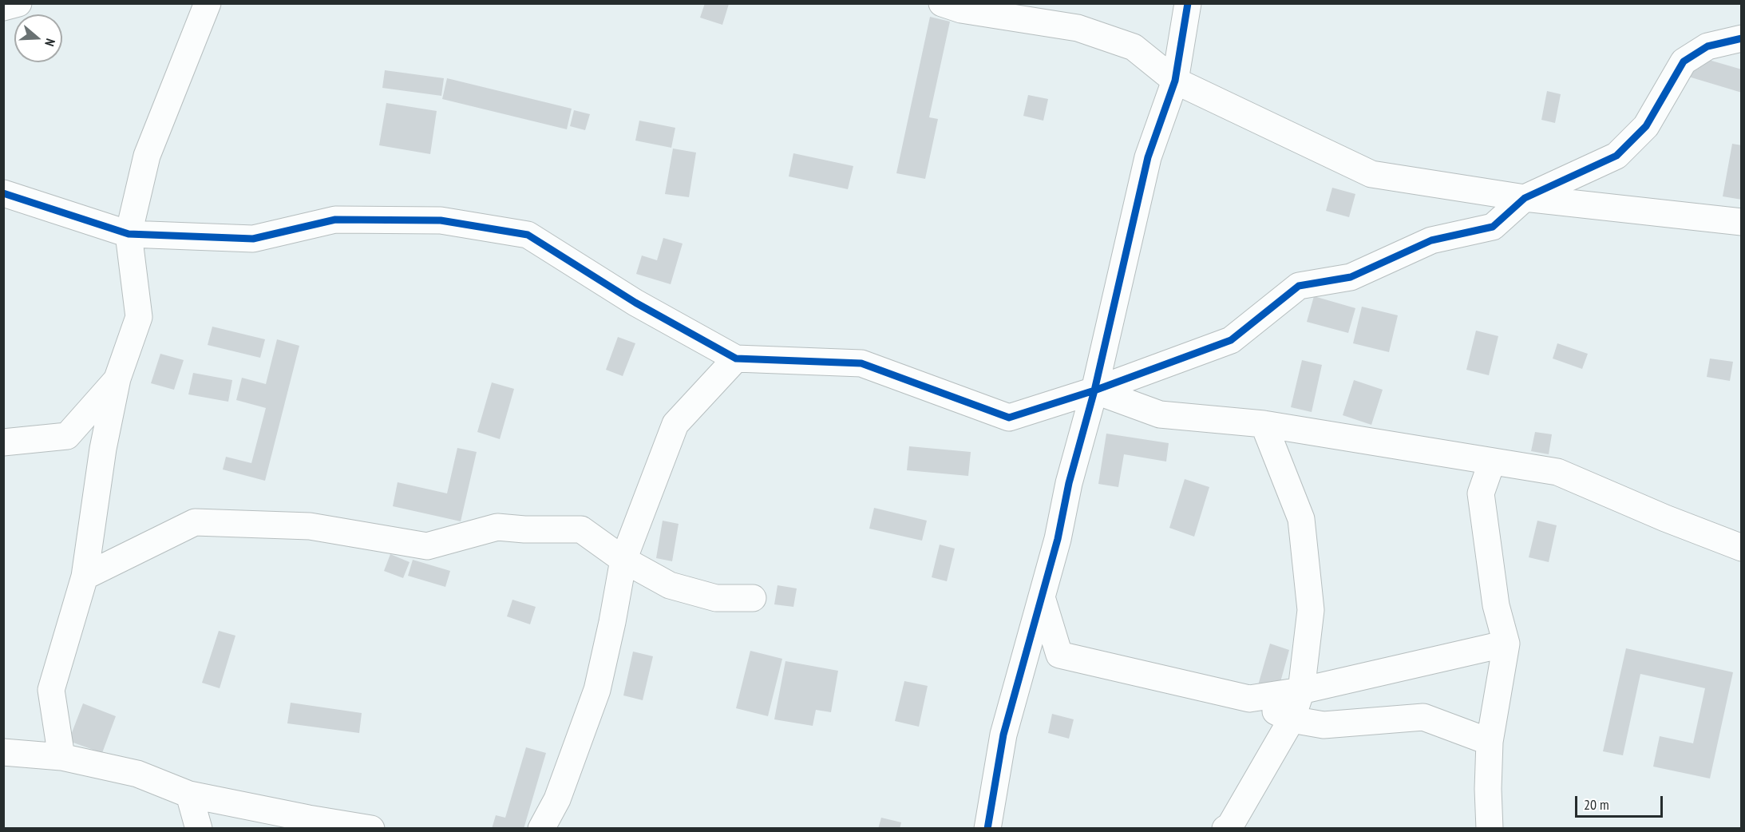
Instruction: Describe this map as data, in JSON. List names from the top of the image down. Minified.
{"scale_bar":"20 m","north":"right"}
